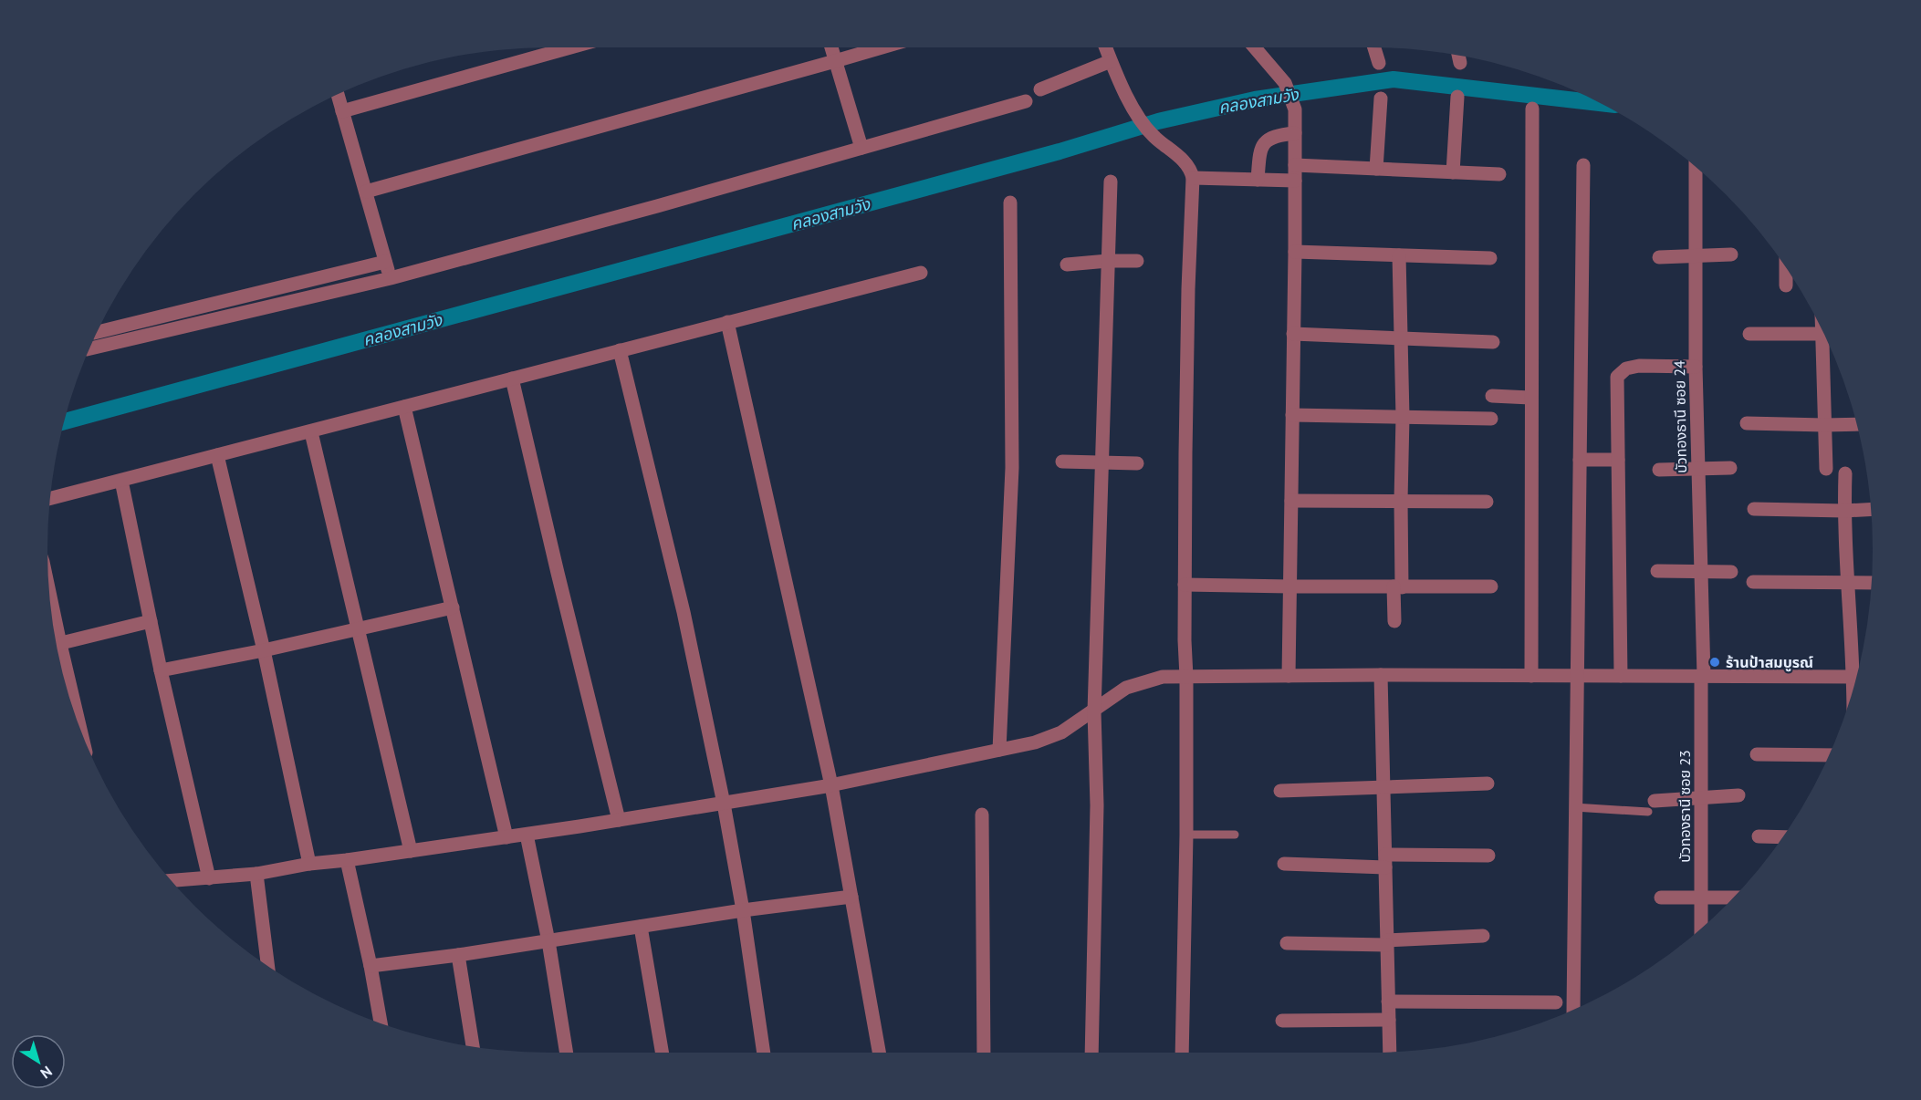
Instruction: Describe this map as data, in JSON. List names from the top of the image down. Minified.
{"streets":{"street":["บัวทองธานี ซอย 24","บัวทองธานี ซอย 23"]},"crossings":[["บัวทองธานี ซอย 24","บัวทองธานี ซอย 23"]],"water":["คลองสามวัง"],"places":["ร้านป้าสมบูรณ์"],"north":"bottom right"}
